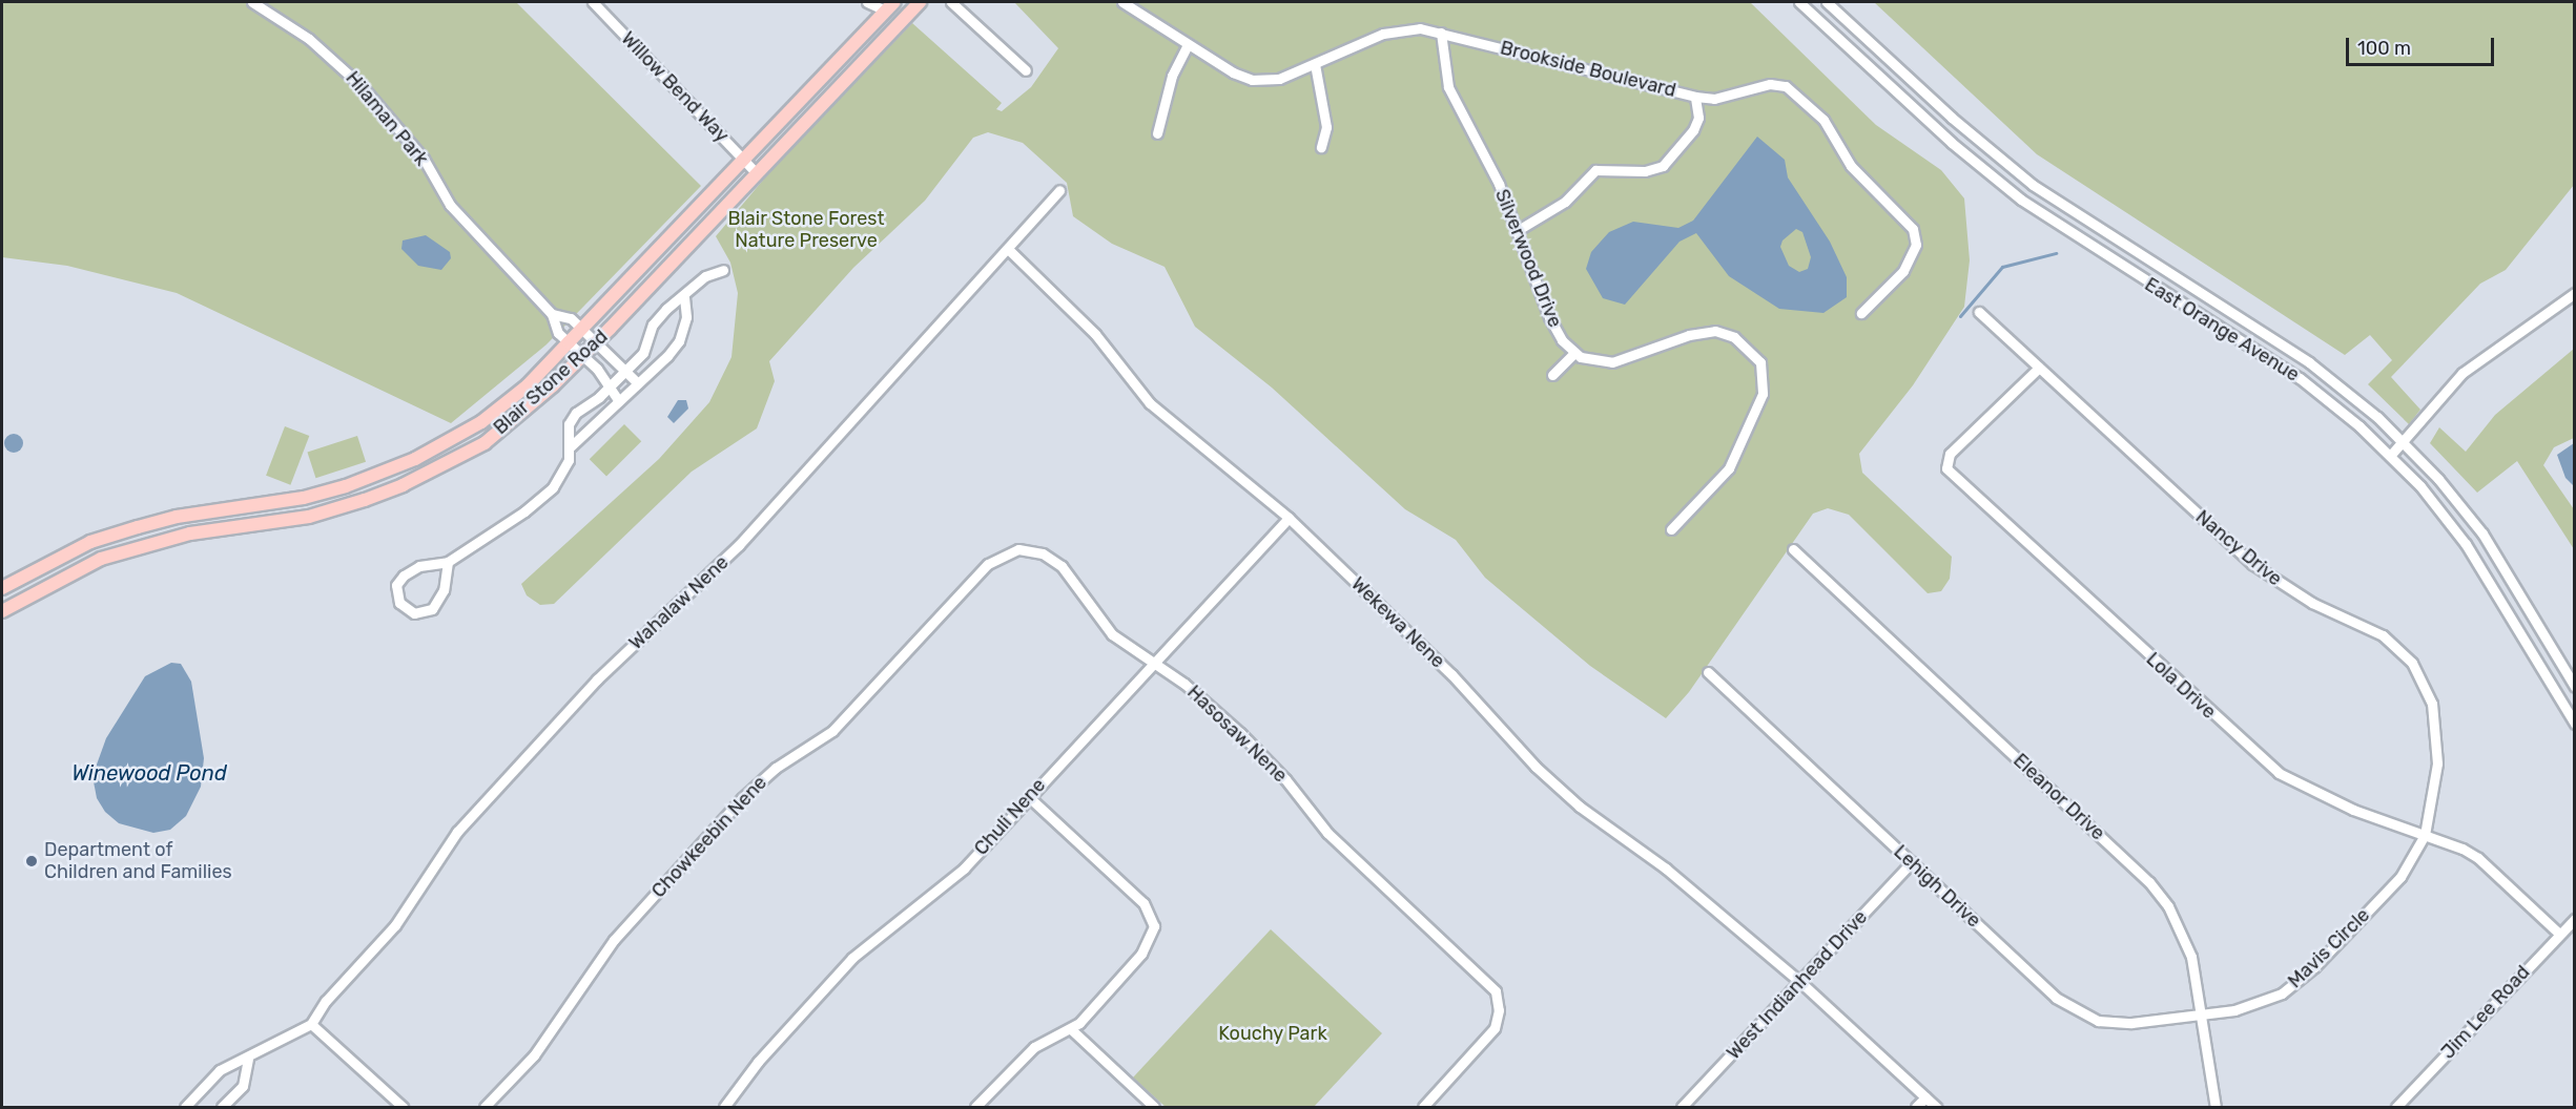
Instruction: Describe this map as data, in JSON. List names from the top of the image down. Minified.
{"streets":{"main road":["Blair Stone Road"],"street":["Brookside Boulevard","Willow Bend Way","Hilaman Park","Silverwood Drive","East Orange Avenue","Nancy Drive","Wahalaw Nene","Wekewa Nene","Lola Drive","Hasosaw Nene","Eleanor Drive","Chuli Nene","Chowkeebin Nene","Lehigh Drive","Mavis Circle","West Indianhead Drive","Jim Lee Road"]},"crossings":[["Brookside Boulevard","Silverwood Drive"],["Willow Bend Way","Blair Stone Road"],["Hilaman Park","Blair Stone Road"],["Nancy Drive","Lola Drive"],["Nancy Drive","Mavis Circle"],["Wahalaw Nene","Wekewa Nene"],["Wekewa Nene","Chuli Nene"],["Wekewa Nene","West Indianhead Drive"],["Lola Drive","Mavis Circle"],["Lola Drive","Jim Lee Road"],["Hasosaw Nene","Chuli Nene"],["Hasosaw Nene","Chowkeebin Nene"],["Eleanor Drive","Lehigh Drive"],["Eleanor Drive","Mavis Circle"],["Lehigh Drive","Mavis Circle"],["Lehigh Drive","West Indianhead Drive"]],"water":["Winewood Pond"],"parks":["Blair Stone Forest Nature Preserve","Kouchy Park"],"places":["Department of Children and Families"],"scale_bar":"100 m"}
